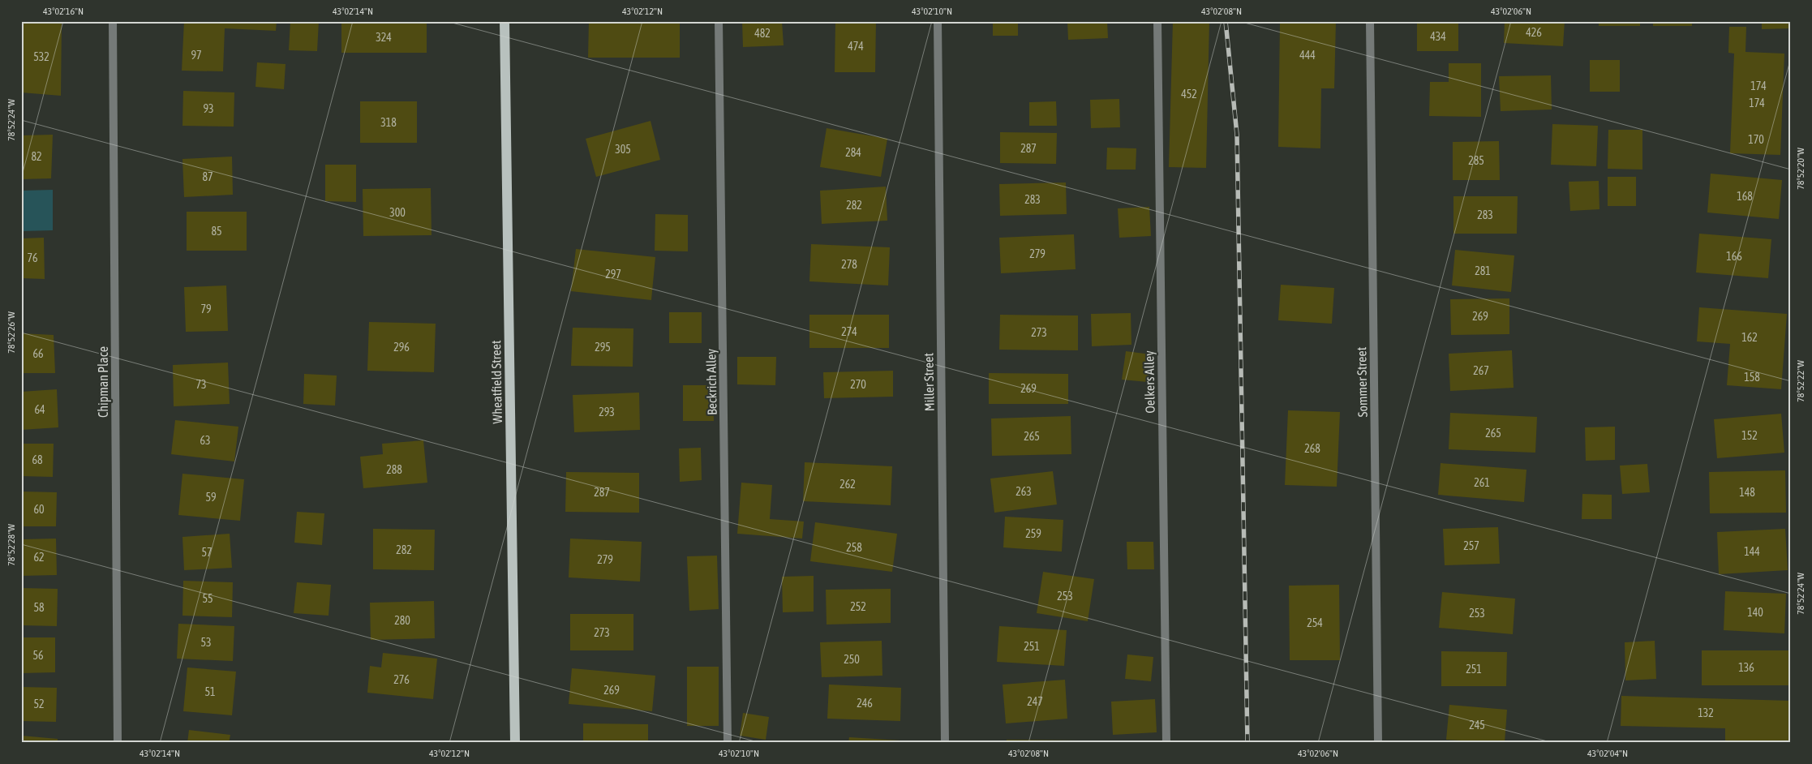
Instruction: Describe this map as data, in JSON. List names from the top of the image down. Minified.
{"streets":{"main road":["Wheatfield Street"],"street":["Chipman Place","Beckrich Alley","Miller Street","Oelkers Alley","Sommer Street"]},"house_numbers":["426","482","434","324","474","97","444","532","174","452","174","93","318","170","287","305","284","82","285","87","168","283","282","300","283","85","279","166","76","278","281","297","79","269","274","273","162","296","295","66","267","158","73","270","269","64","293","265","152","265","63","268","68","288","261","262","263","287","148","59","60","259","257","258","282","144","57","62","279","253","55","252","58","140","253","280","254","273","53","251","56","250","136","251","276","269","51","247","246","52","132","245"],"coordinates":["43°02'16\"N","43°02'14\"N","43°02'12\"N","43°02'10\"N","43°02'08\"N","43°02'06\"N","78°52'24\"W","78°52'20\"W","78°52'26\"W","78°52'22\"W","78°52'28\"W","43°02'04\"N"]}
